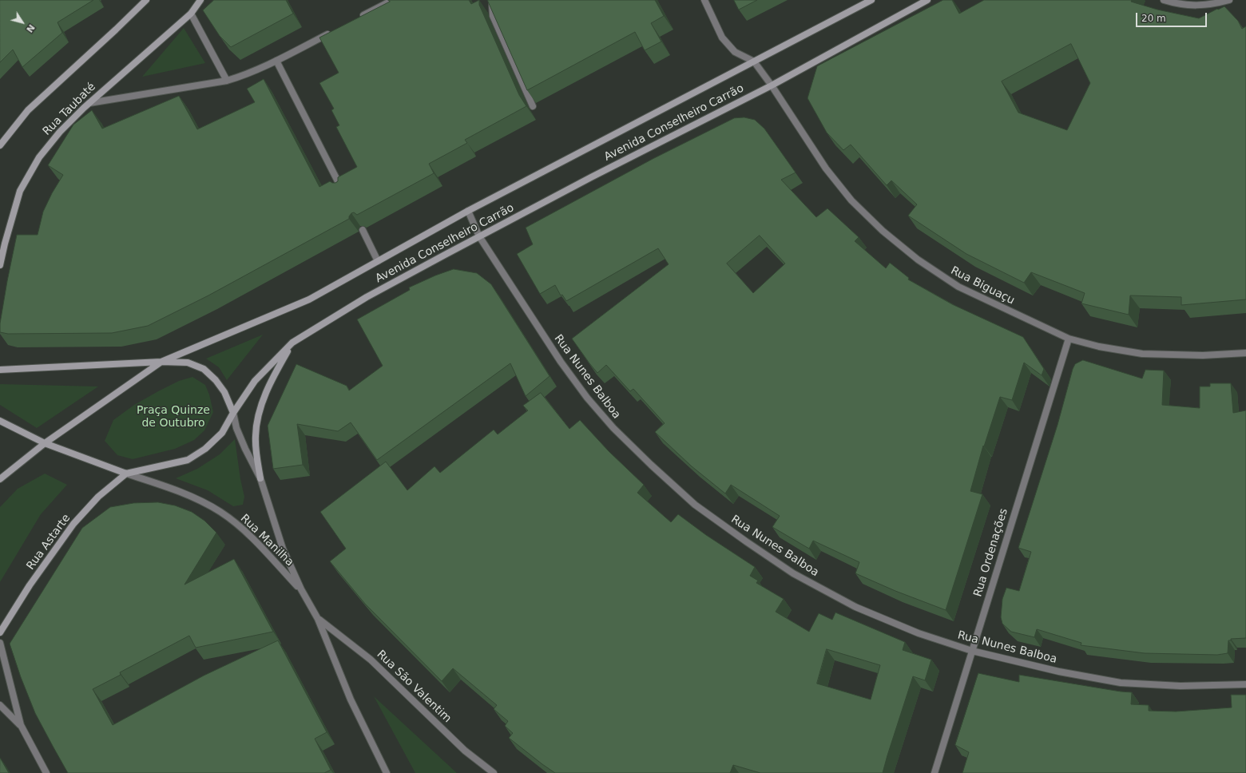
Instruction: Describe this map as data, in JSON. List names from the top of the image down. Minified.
{"streets":{"main road":["Rua Taubaté","Avenida Conselheiro Carrão","Rua Astarte"],"street":["Rua Biguaçu","Rua Nunes Balboa","Rua Manilha","Rua Ordenações","Rua São Valentim"]},"crossings":[["Avenida Conselheiro Carrão","Rua Biguaçu"],["Avenida Conselheiro Carrão","Rua Nunes Balboa"],["Avenida Conselheiro Carrão","Rua Manilha"],["Avenida Conselheiro Carrão","Rua Astarte"],["Rua Biguaçu","Rua Ordenações"],["Rua Nunes Balboa","Rua Ordenações"],["Rua Manilha","Rua Astarte"],["Rua Manilha","Rua São Valentim"]],"parks":["Praça Quinze de Outubro"],"scale_bar":"20 m","north":"bottom right"}
